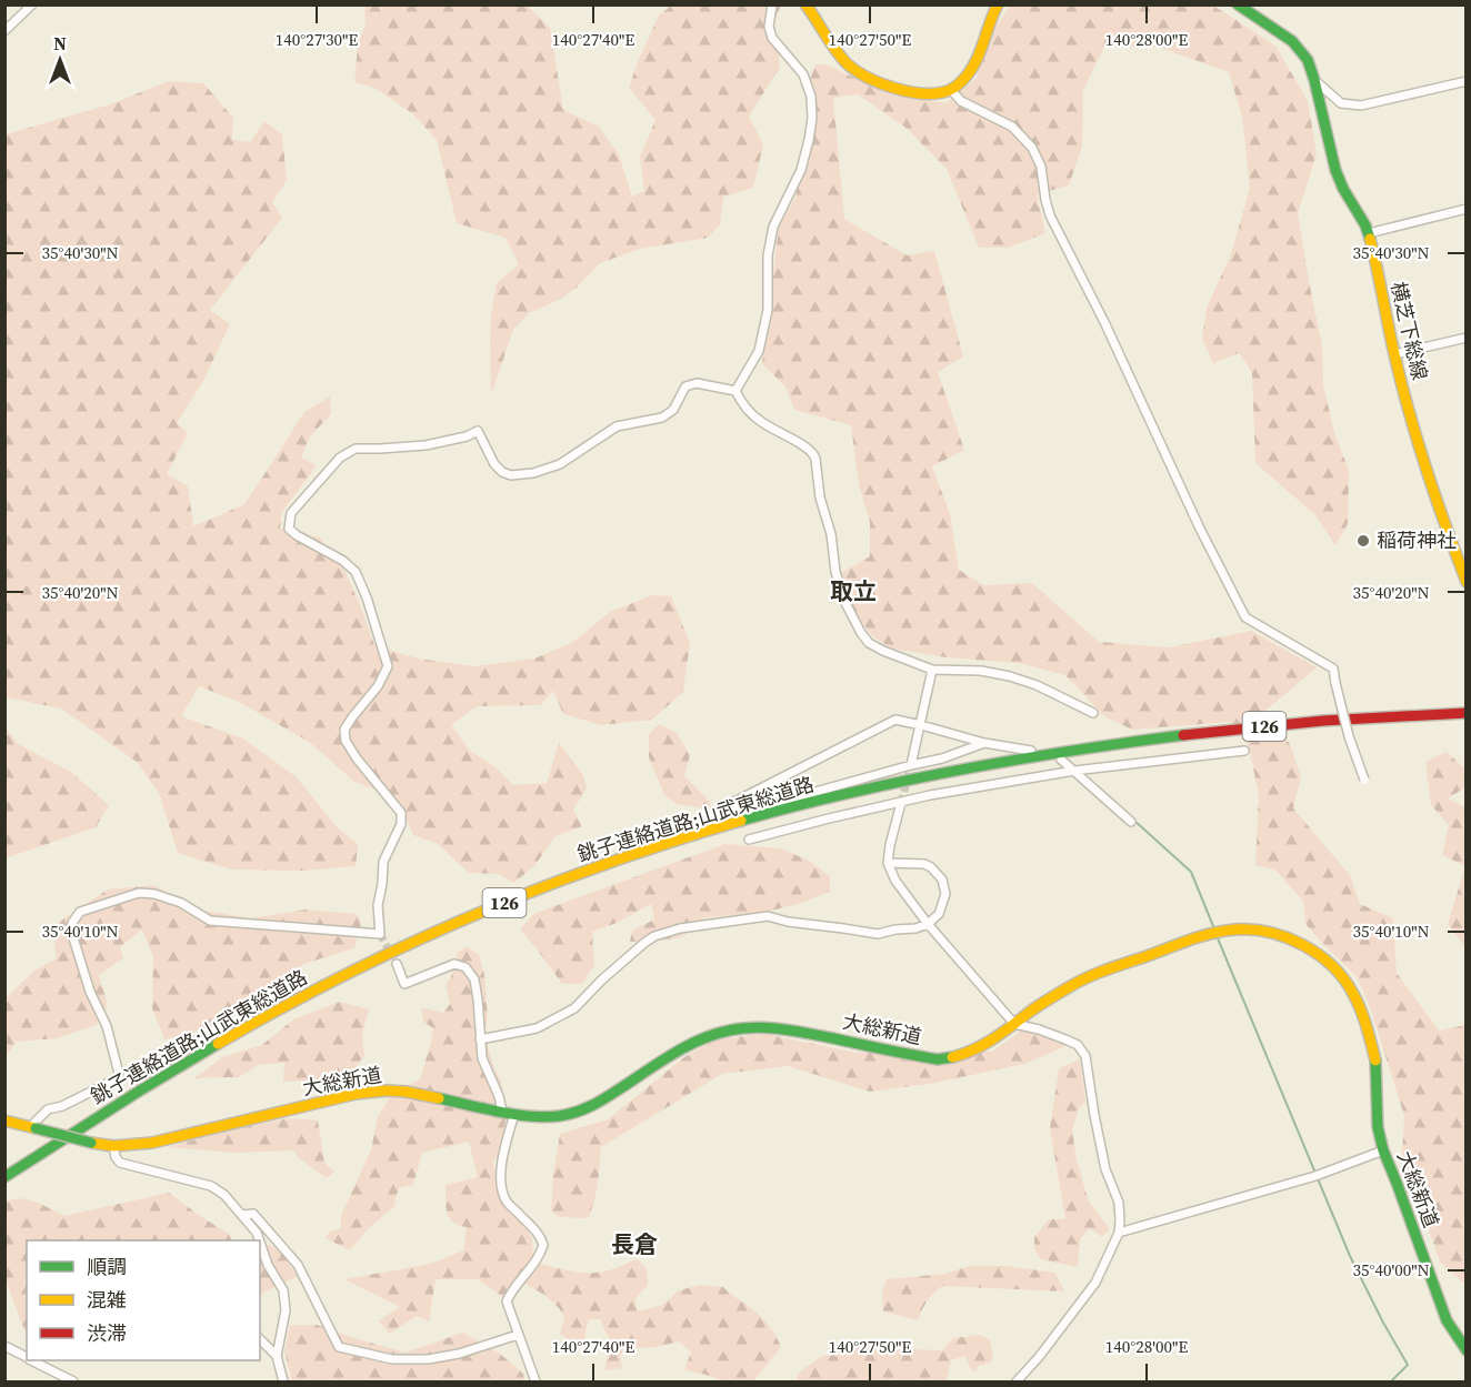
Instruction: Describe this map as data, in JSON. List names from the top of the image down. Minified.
{"streets":{"main road":["横芝下総線","126","銚子連絡道路;山武東総道路","大総新道"]},"districts":["取立","長倉"],"places":["稲荷神社"],"legend":["順調","混雑","渋滞"],"north":"top","coordinates":["140°27'30\"E","140°27'40\"E","140°27'50\"E","140°28'00\"E","35°40'30\"N","35°40'20\"N","35°40'10\"N","35°40'00\"N"]}
